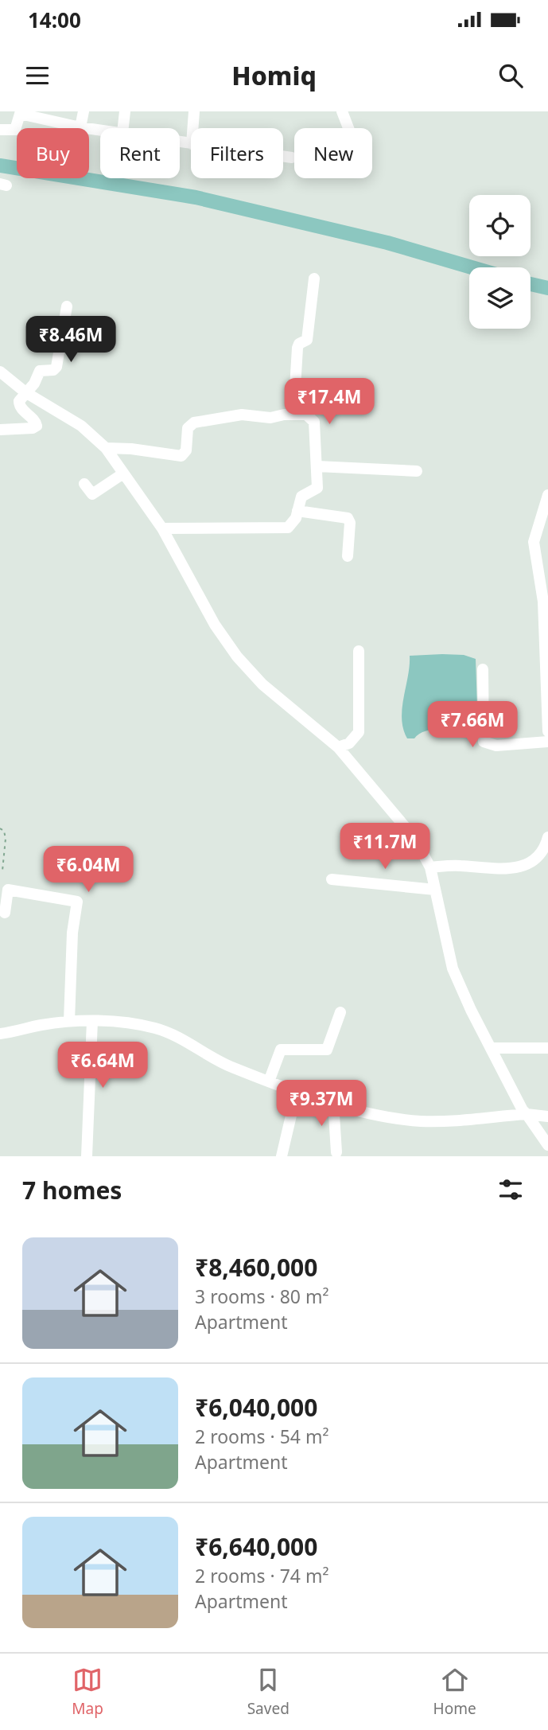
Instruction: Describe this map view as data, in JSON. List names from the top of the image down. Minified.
{"page":{"status":"14:00","header":"Homiq","chip":["Buy","Rent","Filters","New"],"price":["₹8.46M","₹17.4M","₹7.66M","₹11.7M","₹6.04M","₹6.64M","₹9.37M"],"heading":"7 homes","list":[{"name":"₹8,460,000","note":"3 rooms · 80 m² · Apartment"},{"name":"₹6,040,000","note":"2 rooms · 54 m² · Apartment"},{"name":"₹6,640,000","note":"2 rooms · 74 m² · Apartment"}],"tabs":["Map","Saved","Home"]}}
